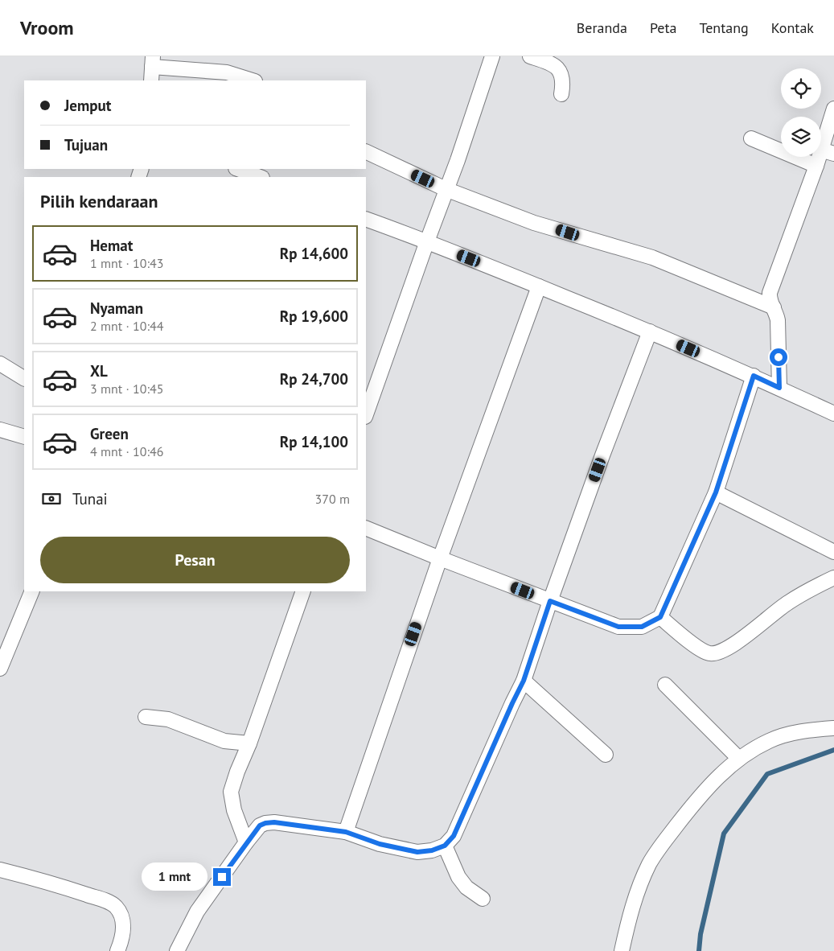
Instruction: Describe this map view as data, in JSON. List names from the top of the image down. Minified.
{"page":{"header":"Vroom","nav":["Beranda","Peta","Tentang","Kontak"],"banner":["Jemput","Tujuan"],"heading":"Pilih kendaraan","list":[{"name":"Hemat","note":"1 mnt · 10:43","value":"Rp 14,600"},{"name":"Nyaman","note":"2 mnt · 10:44","value":"Rp 19,600"},{"name":"XL","note":"3 mnt · 10:45","value":"Rp 24,700"},{"name":"Green","note":"4 mnt · 10:46","value":"Rp 14,100"}],"pay":["Tunai","370 m"],"buttons":"Pesan","bubble":"1 mnt"}}
